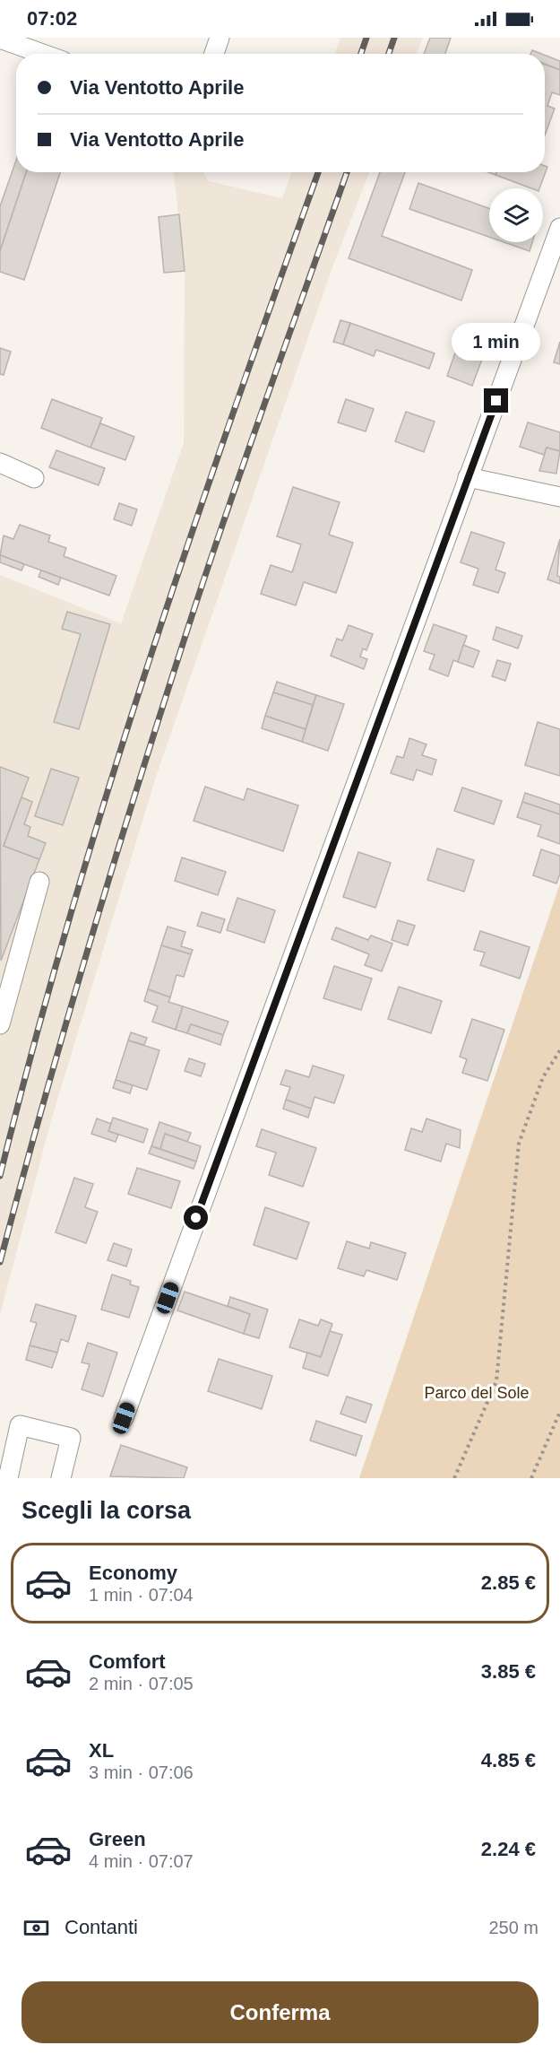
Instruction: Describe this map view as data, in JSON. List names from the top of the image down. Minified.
{"parks":["Parco del Sole"],"page":{"status":"07:02","banner":["Via Ventotto Aprile","Via Ventotto Aprile"],"bubble":"1 min","heading":"Scegli la corsa","list":[{"name":"Economy","note":"1 min · 07:04","value":"2.85 €"},{"name":"Comfort","note":"2 min · 07:05","value":"3.85 €"},{"name":"XL","note":"3 min · 07:06","value":"4.85 €"},{"name":"Green","note":"4 min · 07:07","value":"2.24 €"}],"pay":["Contanti","250 m"],"buttons":"Conferma"}}
